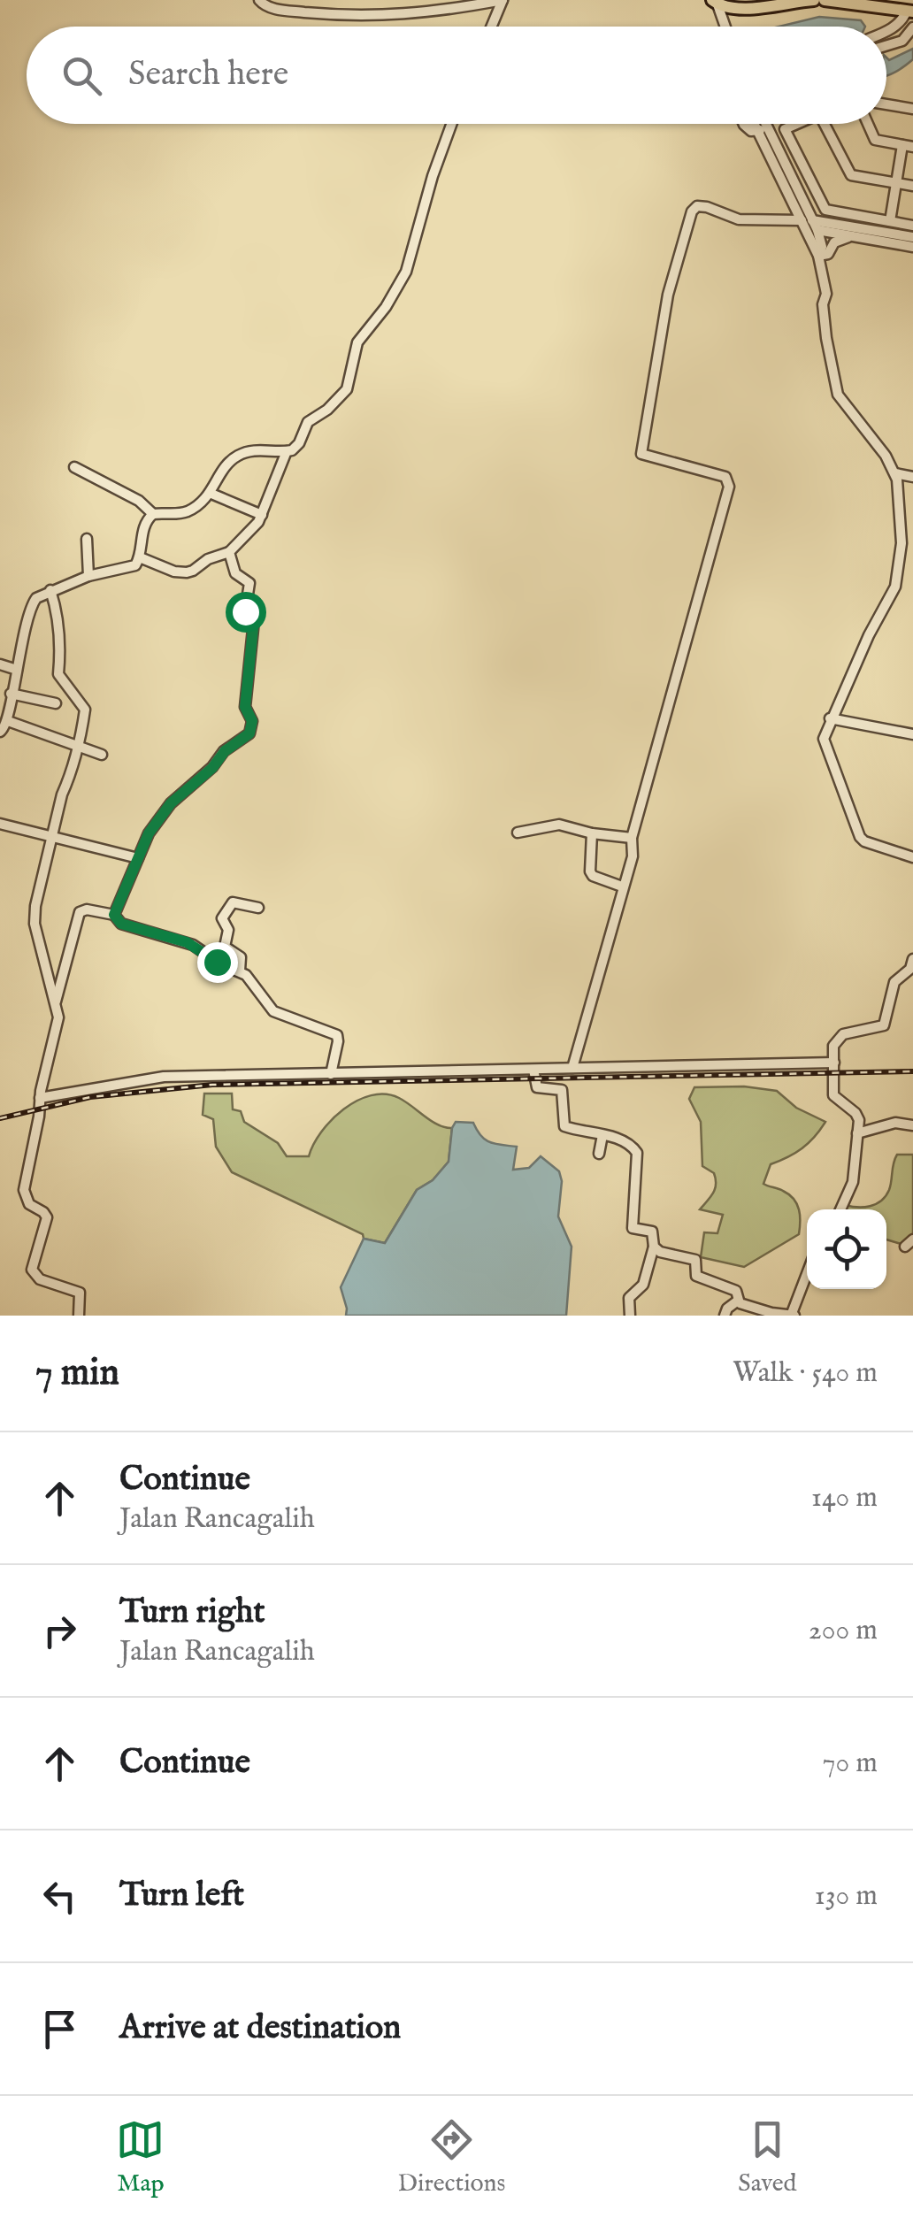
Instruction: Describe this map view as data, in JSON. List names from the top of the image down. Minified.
{"page":{"search":"Search here","heading":["7 min","Walk · 540 m"],"list":[["Continue","Jalan Rancagalih","140 m"],["Turn right","Jalan Rancagalih","200 m"],["Continue","70 m"],["Turn left","130 m"],"Arrive at destination"],"nav":["Map","Directions","Saved"]}}
